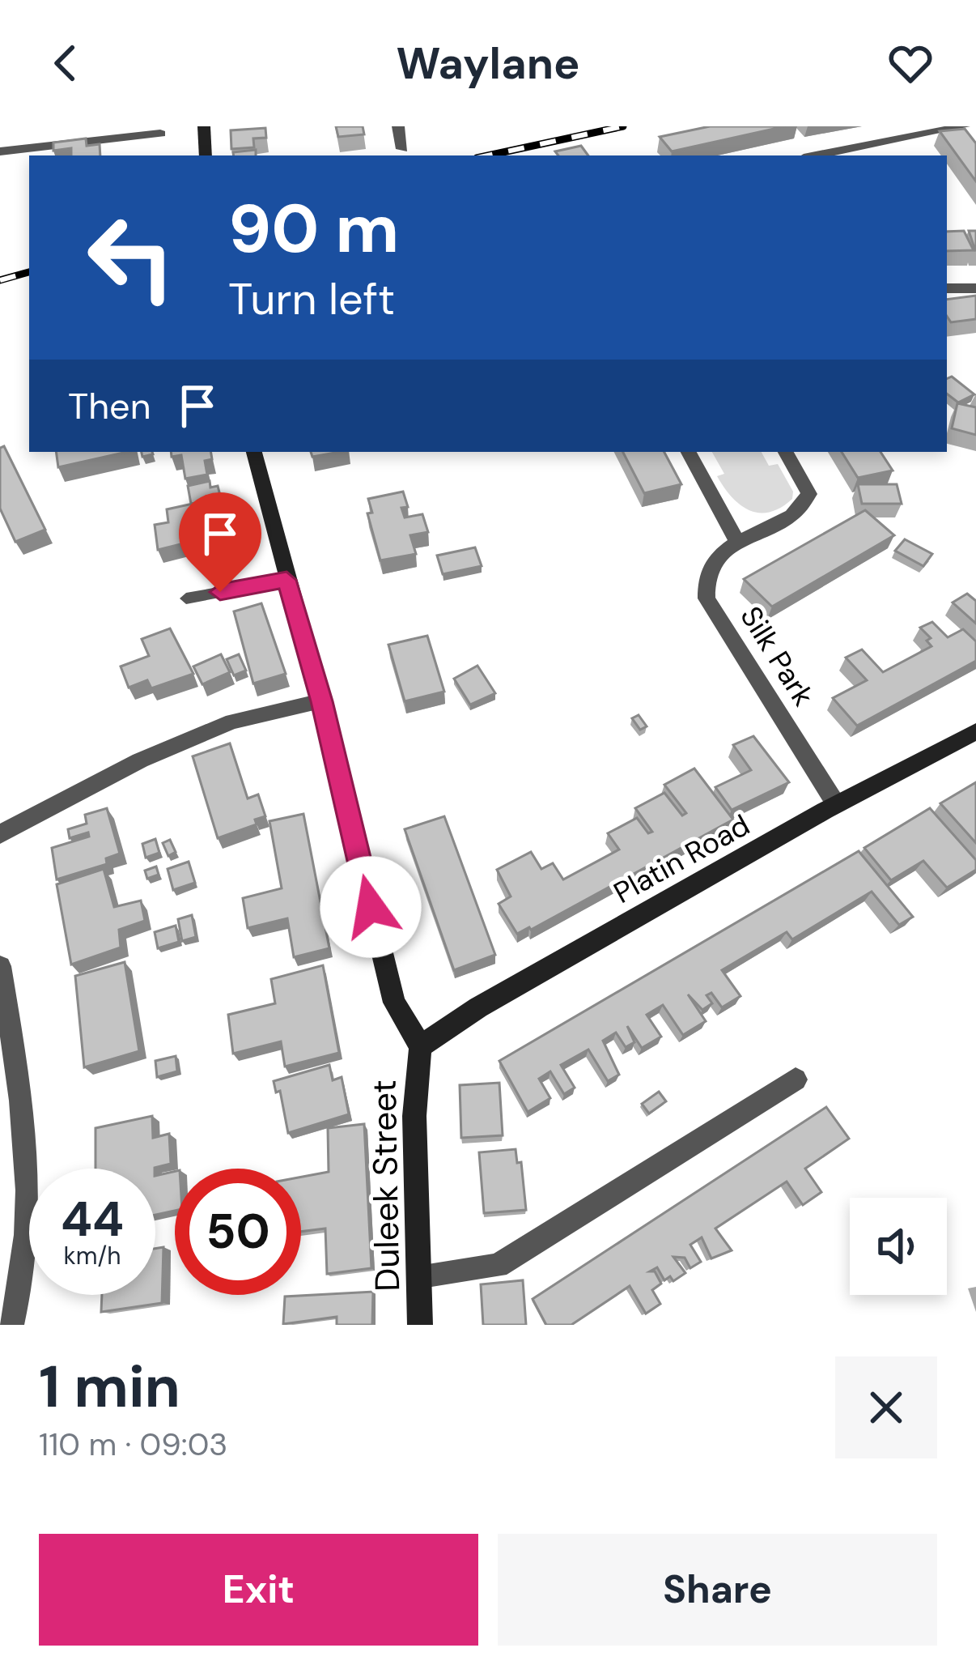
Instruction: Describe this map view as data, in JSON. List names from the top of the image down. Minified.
{"streets":{"main road":["Platin Road","Duleek Street"],"street":["Silk Park"]},"crossings":[["Silk Park","Platin Road"],["Platin Road","Duleek Street"]],"page":{"header":"Waylane","turn":["90 m","Turn left"],"then":"Then","speed":"44 km/h","limit":"50","heading":["1 min","110 m · 09:03"],"buttons":["Exit","Share"]}}
